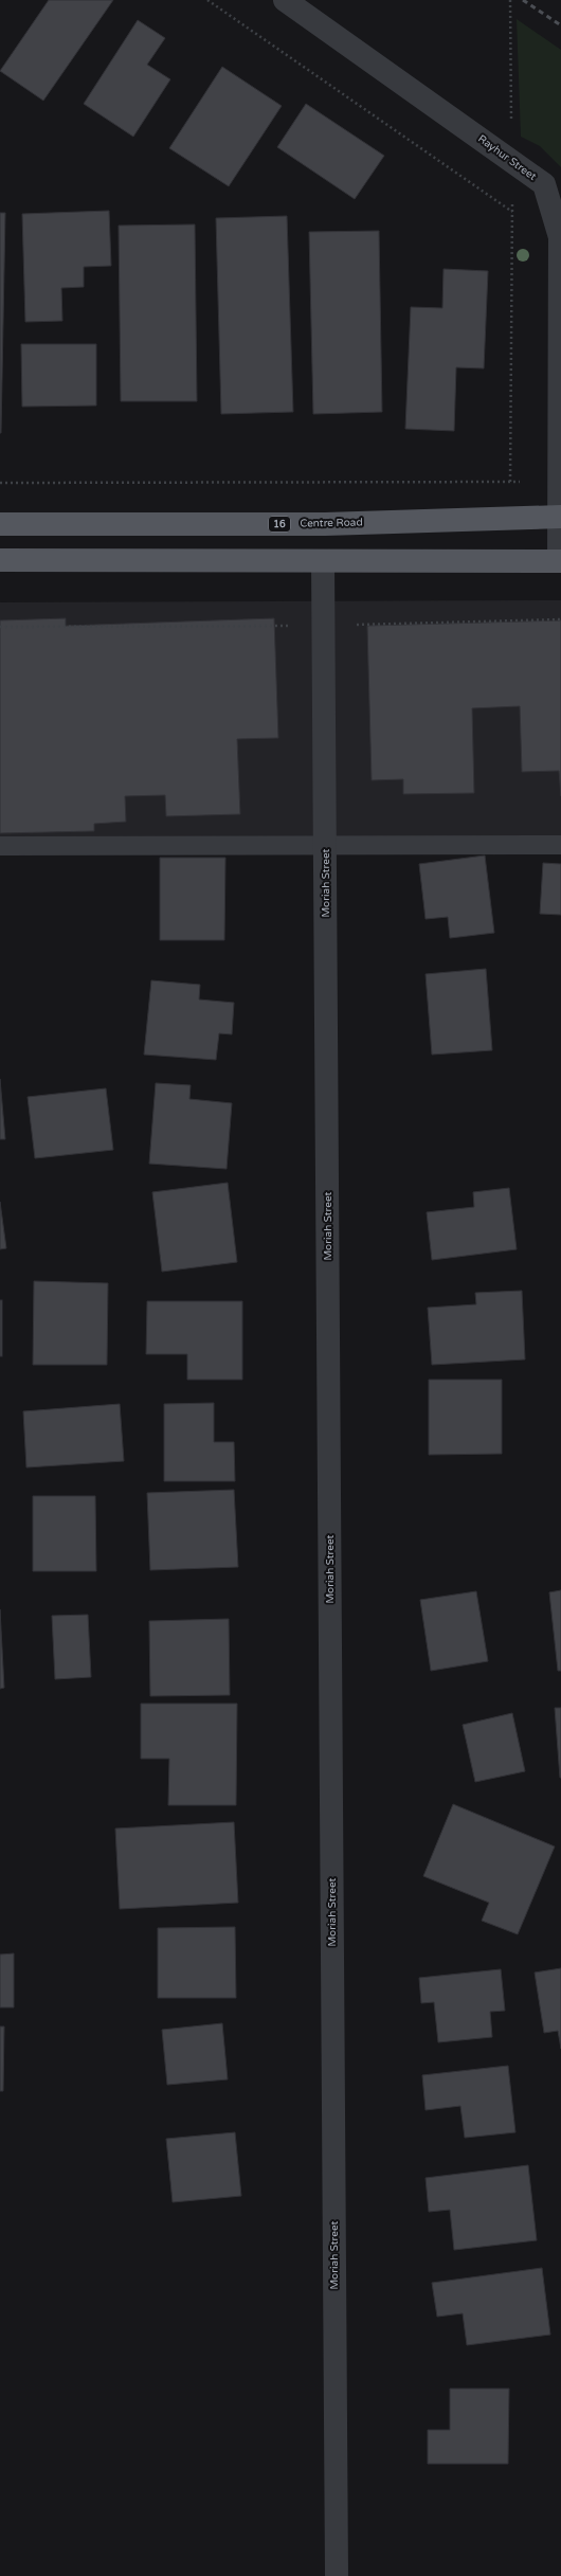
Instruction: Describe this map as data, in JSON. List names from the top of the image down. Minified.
{"streets":{"main road":["Centre Road","16"],"street":["Rayhur Street","Moriah Street"]},"crossings":[["Rayhur Street","Centre Road"]]}
